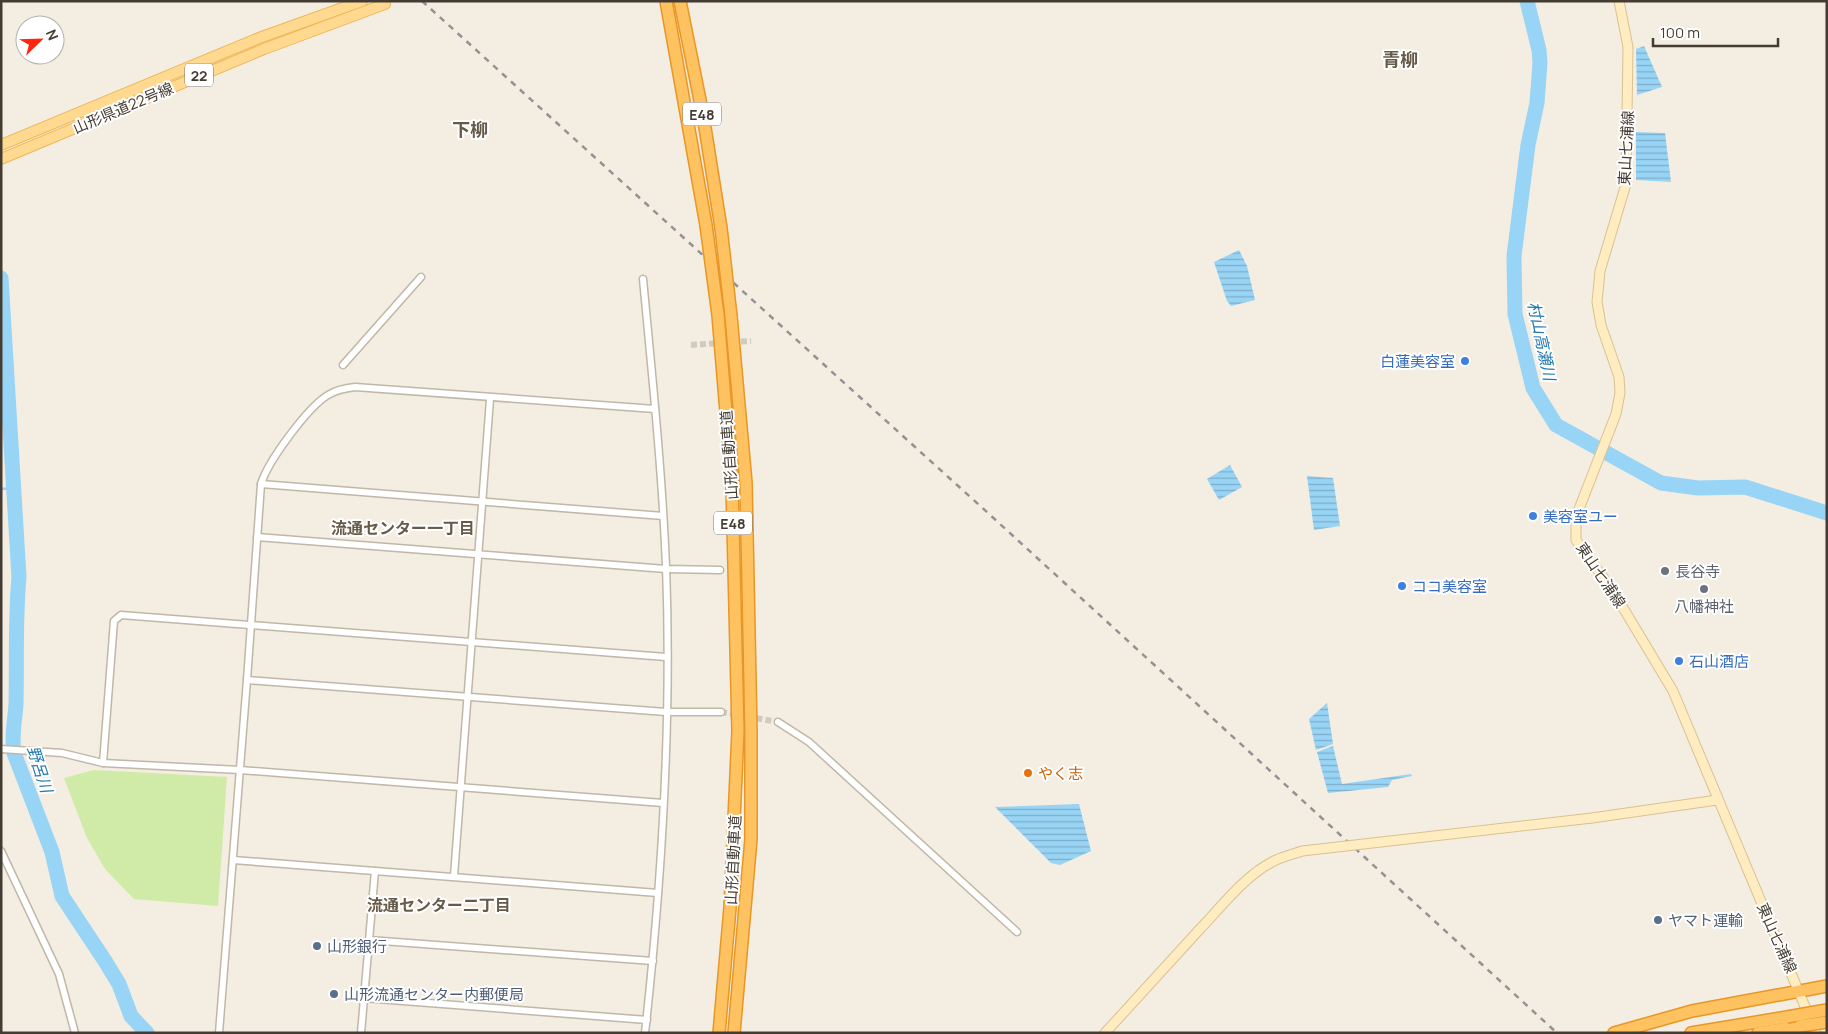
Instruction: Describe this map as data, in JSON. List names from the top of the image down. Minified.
{"streets":{"highway":["E48","山形自動車道"],"main road":["22","山形県道22号線","東山七浦線"]},"districts":["青柳","下柳","流通センター一丁目","流通センター二丁目"],"water":["村山高瀬川","野呂川"],"places":["白蓮美容室","美容室ユー","長谷寺","ココ美容室","八幡神社","石山酒店","やく志","ヤマト運輸","山形銀行","山形流通センター内郵便局"],"scale_bar":"100 m","north":"top right"}
